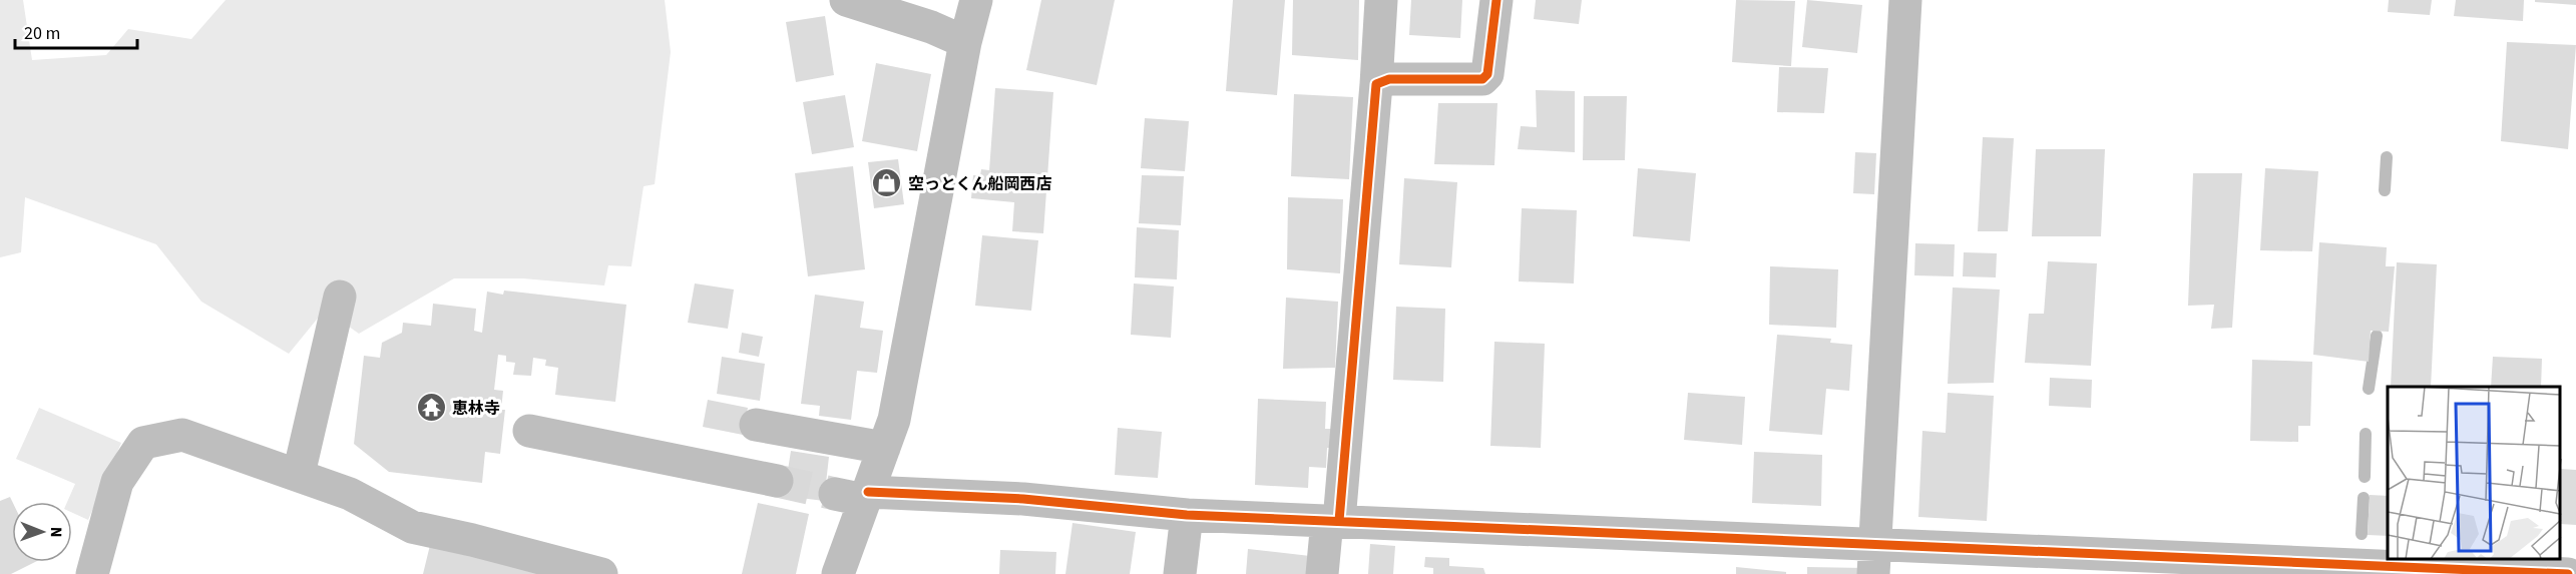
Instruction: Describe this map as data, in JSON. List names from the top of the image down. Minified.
{"places":{"shop":["空っとくん船岡西店"],"temple":["恵林寺"]},"scale_bar":"20 m","north":"right"}
